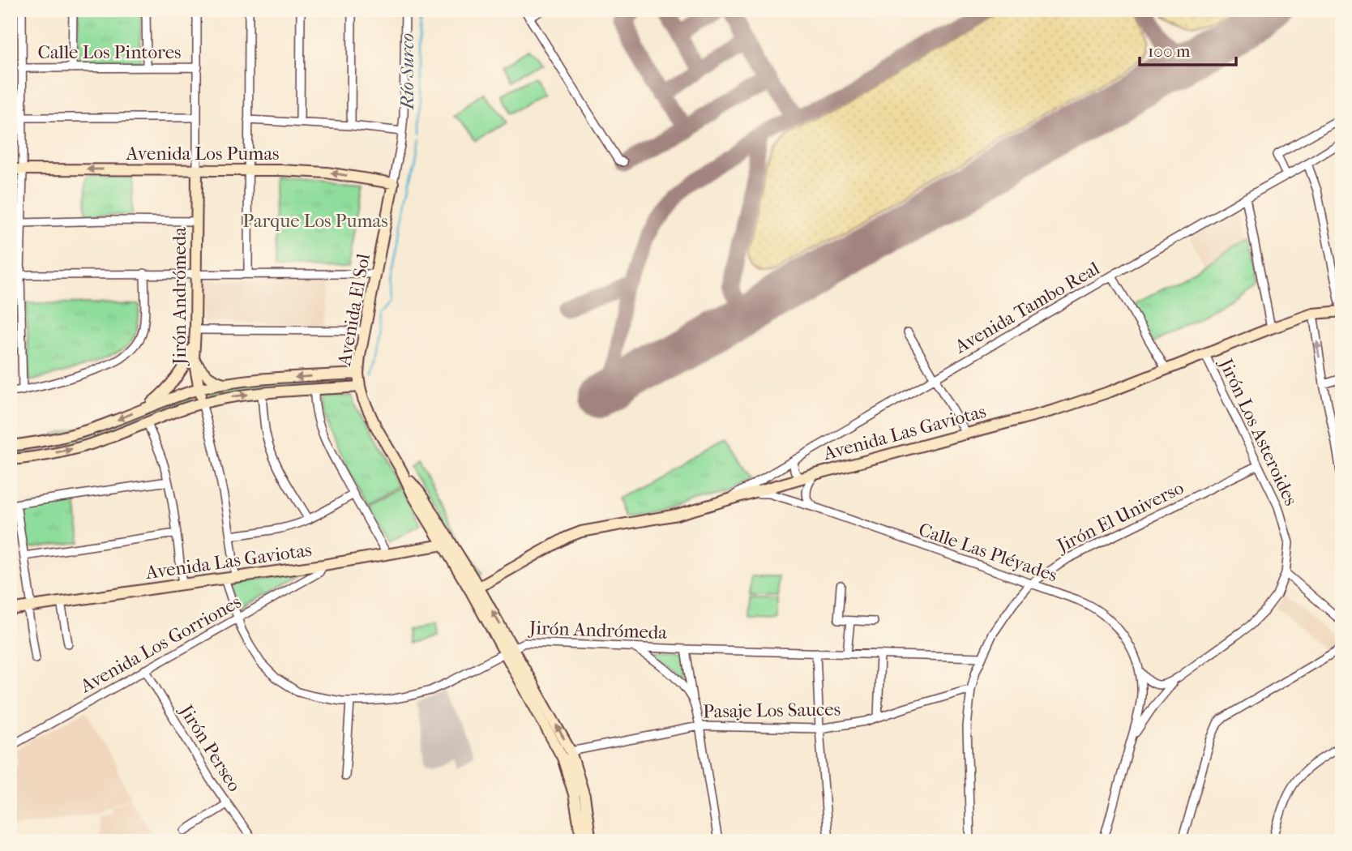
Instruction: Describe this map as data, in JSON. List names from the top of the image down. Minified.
{"streets":{"street":["Calle Los Pintores","Avenida Los Pumas","Jirón Andrómeda","Avenida Tambo Real","Avenida El Sol","Avenida Las Gaviotas","Jirón Los Asteroides","Jirón El Universo","Calle Las Pléyades","Avenida Los Gorriones","Pasaje Los Sauces","Jirón Perseo"]},"crossings":[["Calle Los Pintores","Jirón Andrómeda"],["Avenida Los Pumas","Jirón Andrómeda"],["Avenida Los Pumas","Avenida El Sol"],["Jirón Andrómeda","Avenida El Sol"],["Jirón Andrómeda","Avenida Las Gaviotas"],["Jirón Andrómeda","Jirón El Universo"],["Jirón Andrómeda","Avenida Los Gorriones"],["Avenida Tambo Real","Avenida Las Gaviotas"],["Avenida Tambo Real","Calle Las Pléyades"],["Avenida El Sol","Avenida Las Gaviotas"],["Avenida El Sol","Pasaje Los Sauces"],["Avenida Las Gaviotas","Jirón Los Asteroides"],["Avenida Las Gaviotas","Calle Las Pléyades"],["Avenida Las Gaviotas","Avenida Los Gorriones"],["Jirón Los Asteroides","Jirón El Universo"],["Jirón Los Asteroides","Calle Las Pléyades"],["Jirón El Universo","Calle Las Pléyades"],["Jirón El Universo","Pasaje Los Sauces"],["Avenida Los Gorriones","Jirón Perseo"]],"water":["Río Surco"],"parks":["Parque Los Pumas"],"scale_bar":"100 m"}
